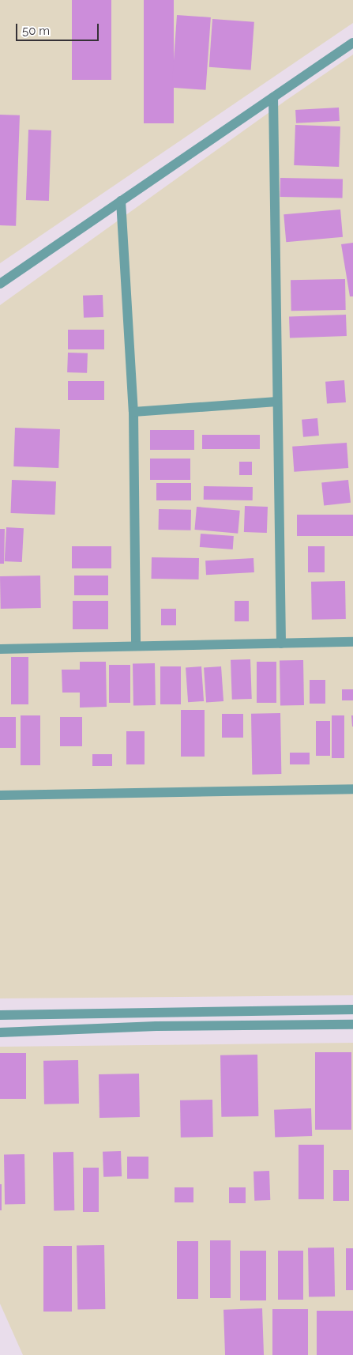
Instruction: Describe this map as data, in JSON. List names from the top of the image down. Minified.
{"scale_bar":"50 m"}
